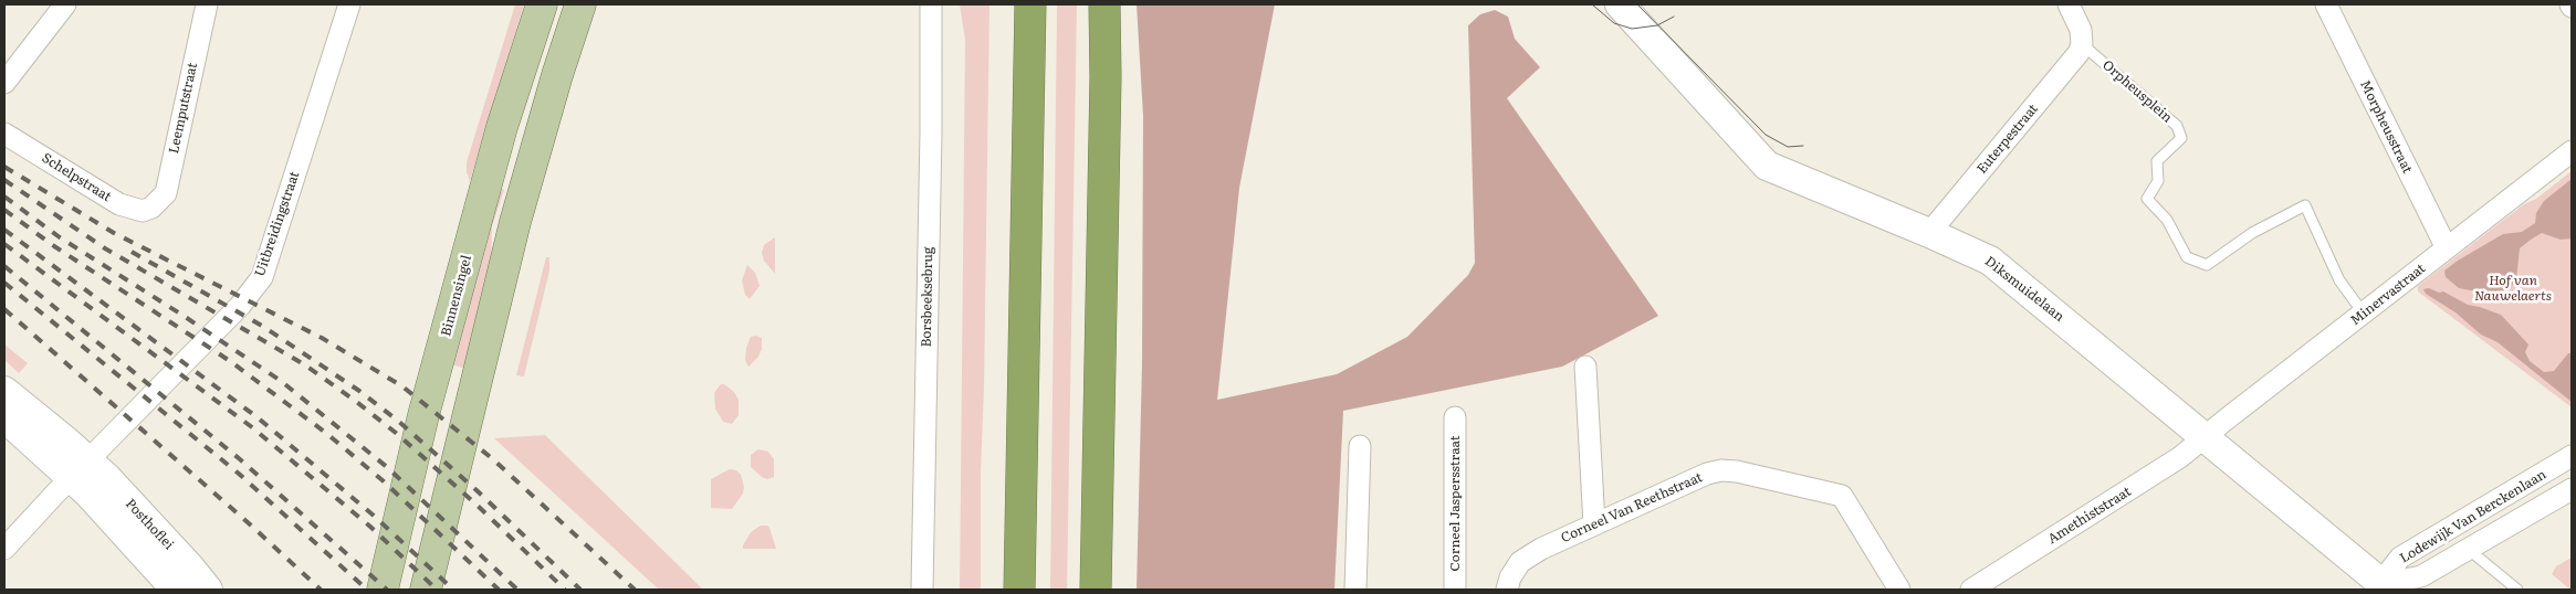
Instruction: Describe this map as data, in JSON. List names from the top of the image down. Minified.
{"streets":{"main road":["Binnensingel"],"street":["Leemputstraat","Morpheusstraat","Euterpestraat","Schelpstraat","Uitbreidingstraat","Diksmuidelaan","Minervastraat","Borsbeeksebrug","Corneel Jaspersstraat","Corneel Van Reethstraat","Amethiststraat","Lodewijk Van Berckenlaan","Posthoflei"],"lane":["Orpheusplein"]},"crossings":[["Orpheusplein","Euterpestraat"],["Orpheusplein","Minervastraat"],["Leemputstraat","Schelpstraat"],["Morpheusstraat","Minervastraat"],["Euterpestraat","Diksmuidelaan"],["Uitbreidingstraat","Posthoflei"],["Diksmuidelaan","Minervastraat"],["Diksmuidelaan","Amethiststraat"],["Diksmuidelaan","Lodewijk Van Berckenlaan"],["Minervastraat","Amethiststraat"]],"parks":["Hof van Nauwelaerts"]}
